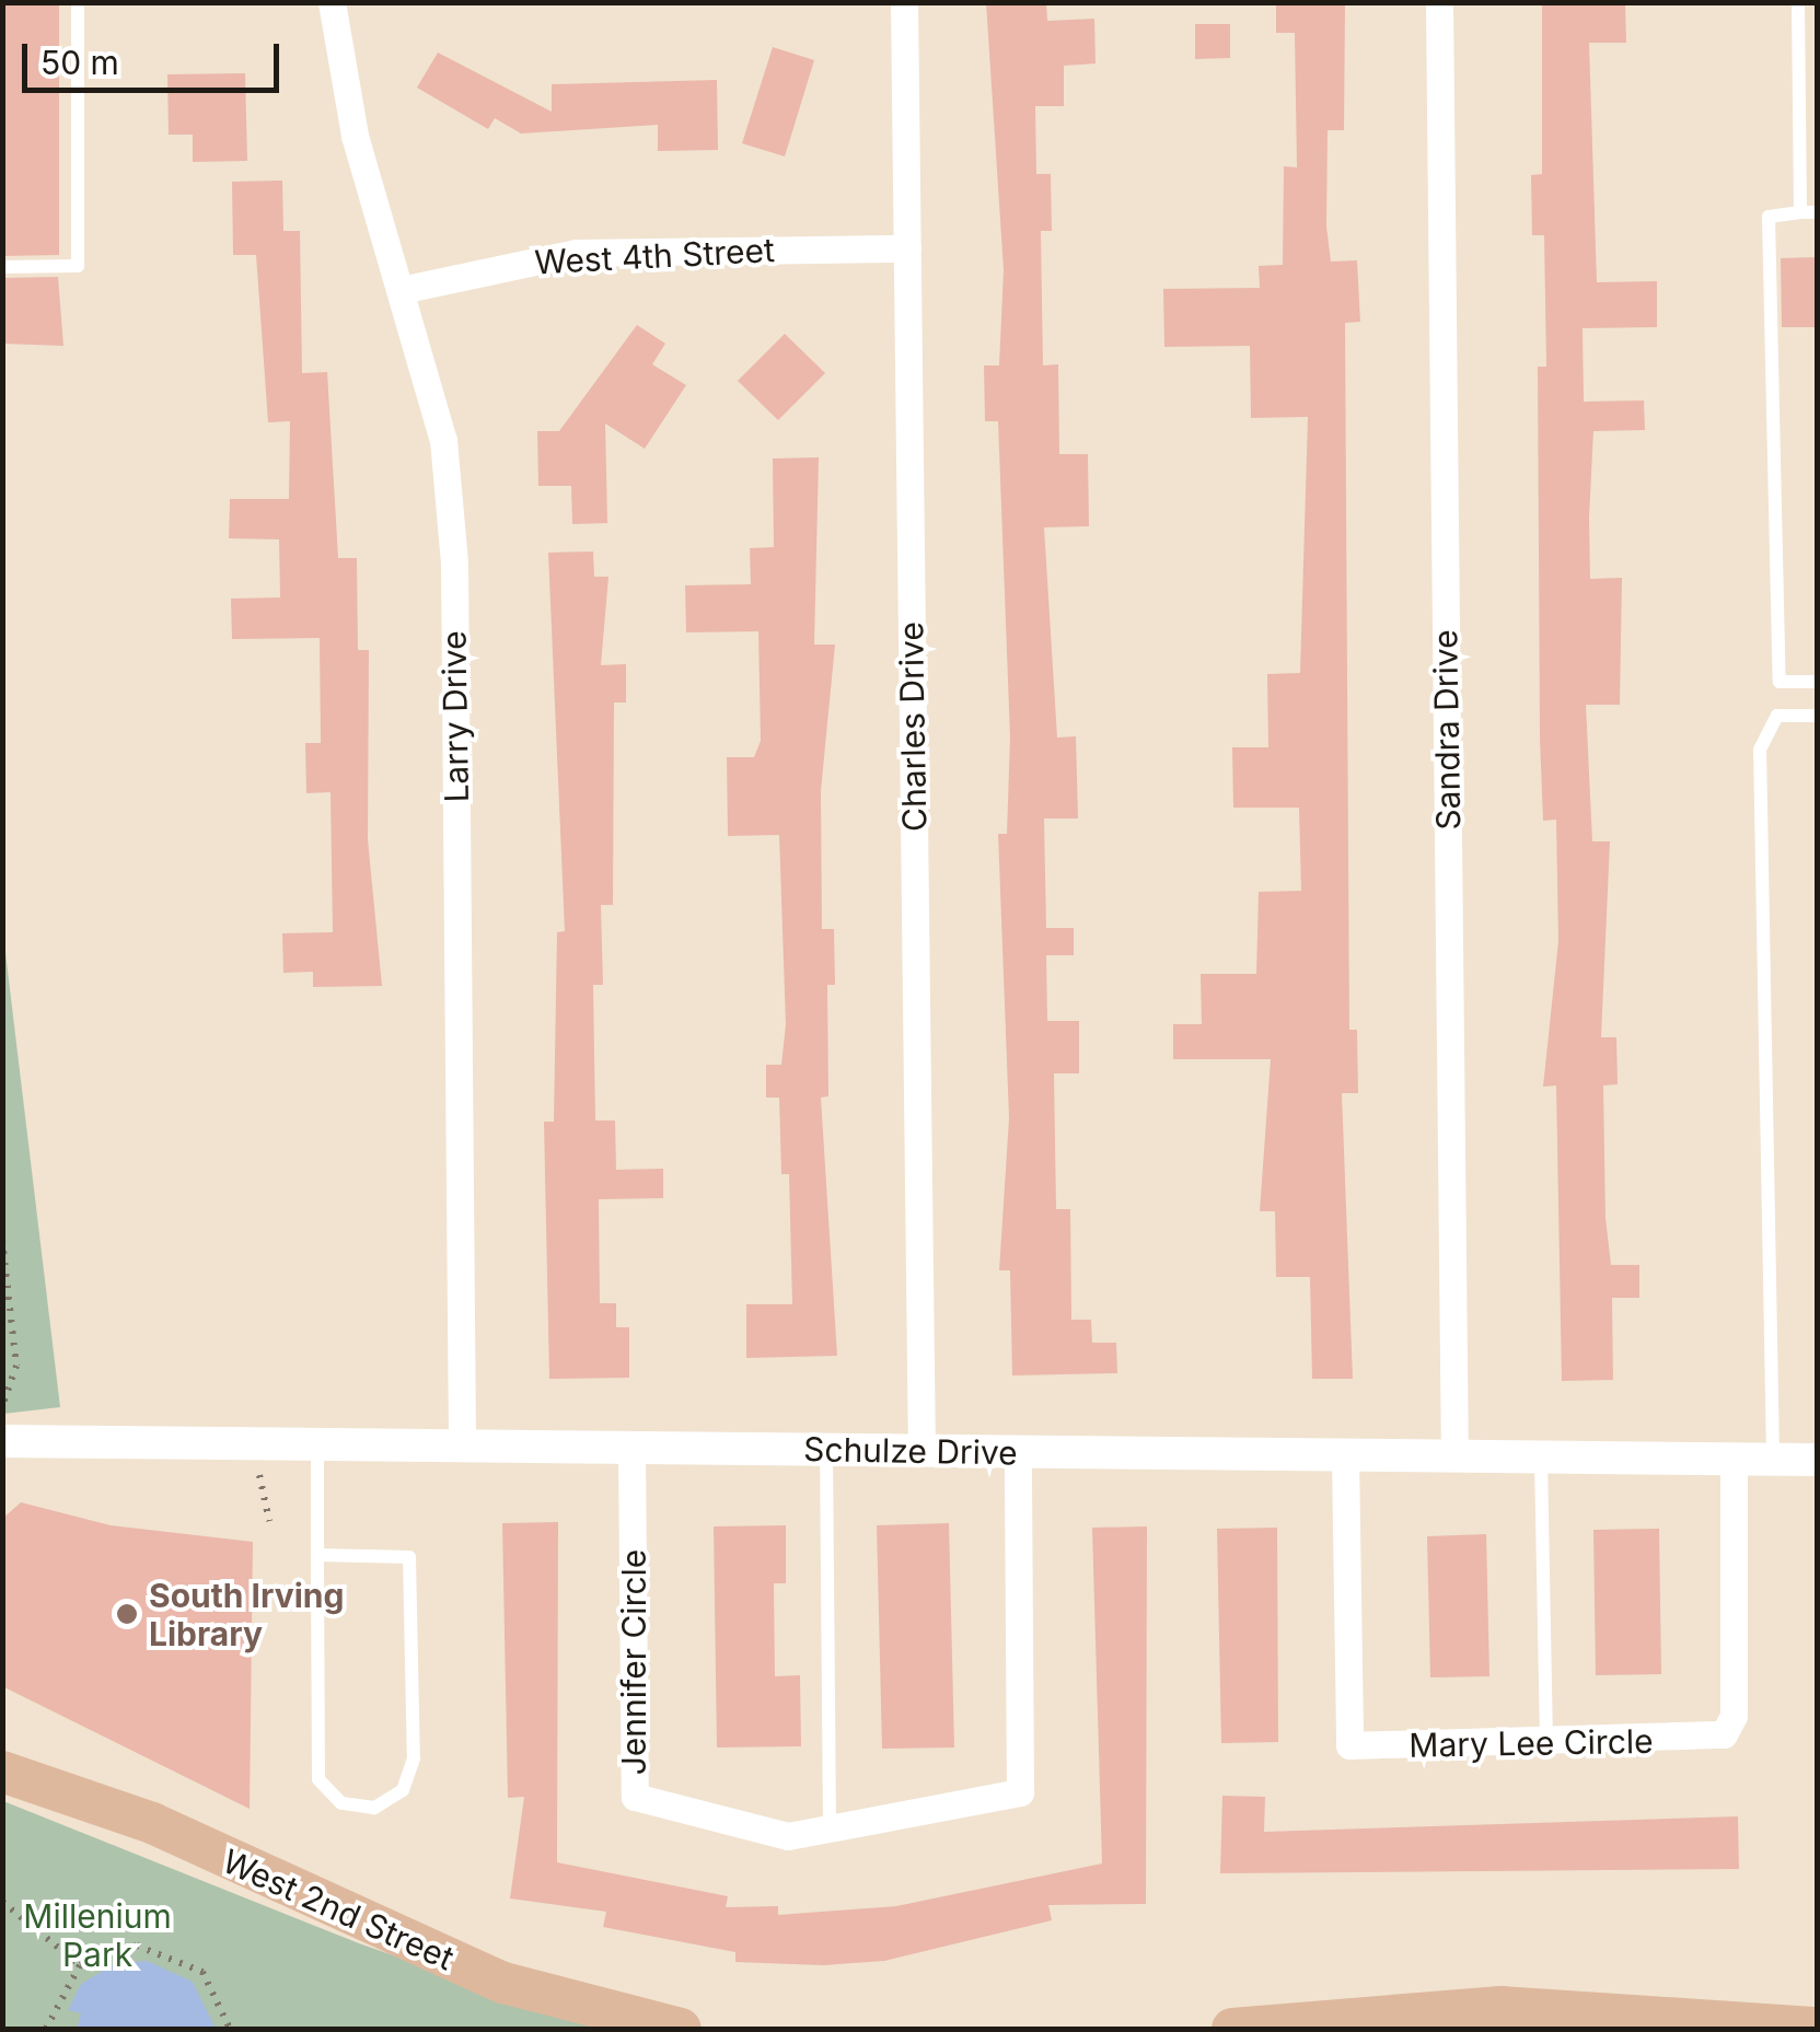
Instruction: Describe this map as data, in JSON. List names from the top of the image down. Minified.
{"streets":{"main road":["West 2nd Street"],"street":["West 4th Street","Larry Drive","Charles Drive","Sandra Drive","Schulze Drive","Jennifer Circle","Mary Lee Circle"]},"crossings":[["West 4th Street","Larry Drive"],["West 4th Street","Charles Drive"],["Larry Drive","Schulze Drive"],["Charles Drive","Schulze Drive"],["Sandra Drive","Schulze Drive"],["Schulze Drive","Jennifer Circle"],["Schulze Drive","Mary Lee Circle"]],"parks":["Millenium Park"],"places":["South Irving Library"],"scale_bar":"50 m"}
